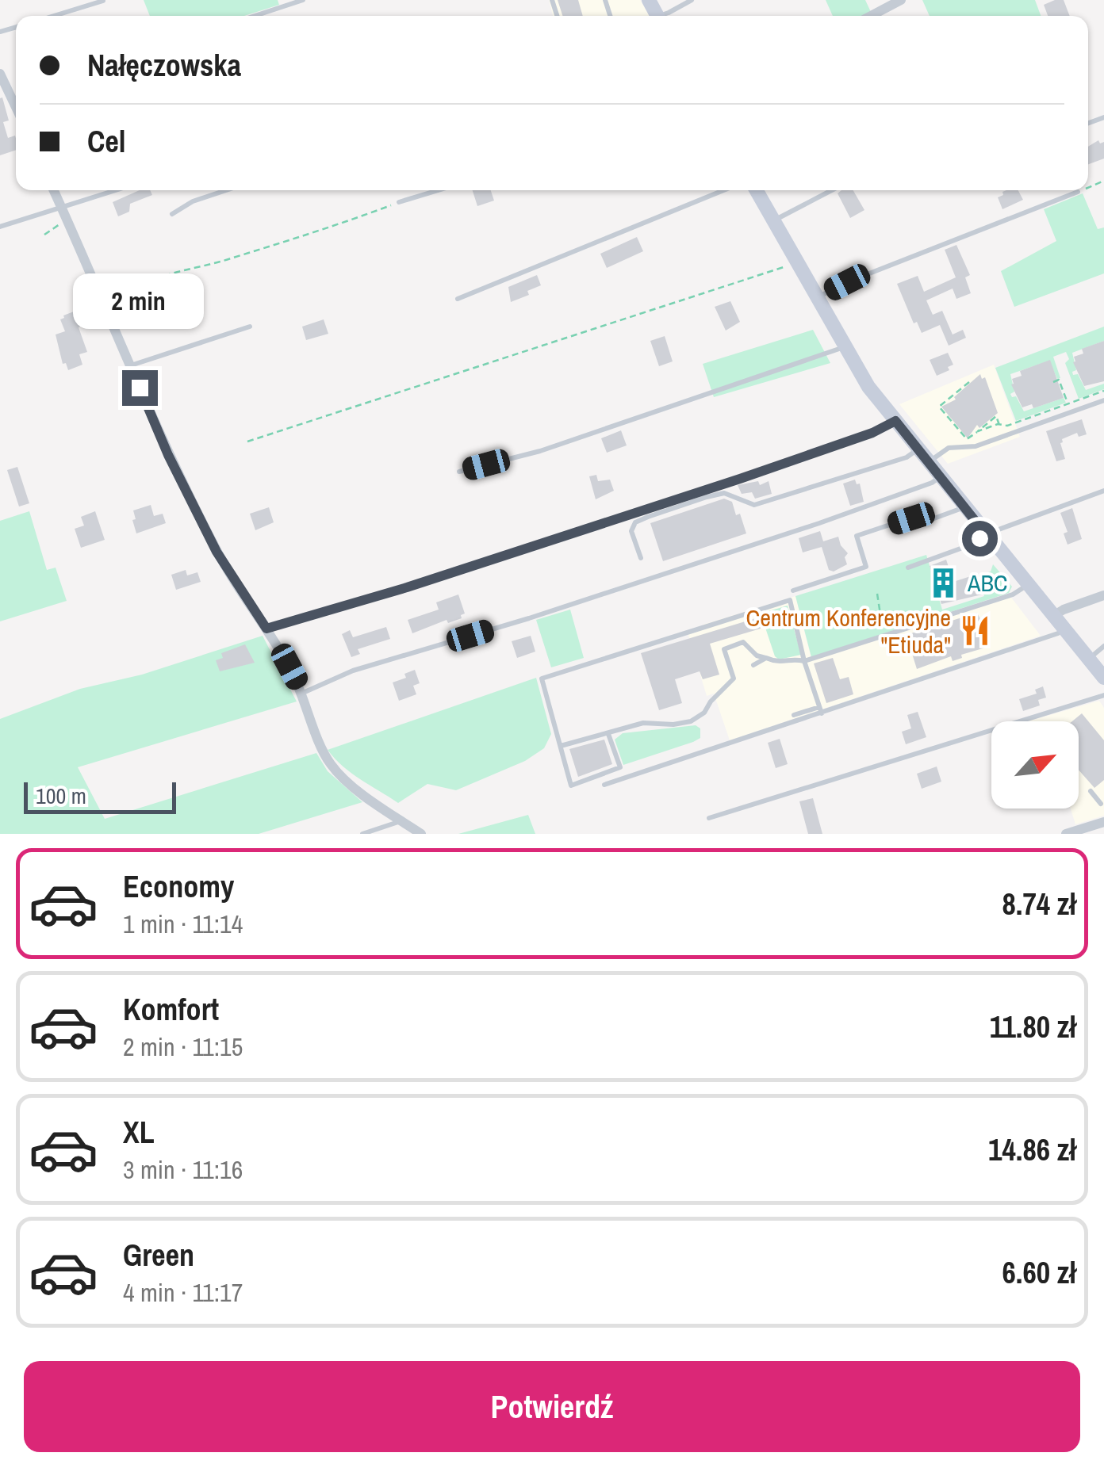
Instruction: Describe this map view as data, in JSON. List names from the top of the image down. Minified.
{"places":{"building":["ABC"],"restaurant":["Centrum Konferencyjne \"Etiuda\""]},"scale_bar":"100 m","north":"top right","page":{"banner":["Nałęczowska","Cel"],"bubble":"2 min","scale":"100 m","list":[{"name":"Economy","note":"1 min · 11:14","value":"8.74 zł"},{"name":"Komfort","note":"2 min · 11:15","value":"11.80 zł"},{"name":"XL","note":"3 min · 11:16","value":"14.86 zł"},{"name":"Green","note":"4 min · 11:17","value":"6.60 zł"}],"buttons":"Potwierdź"}}
